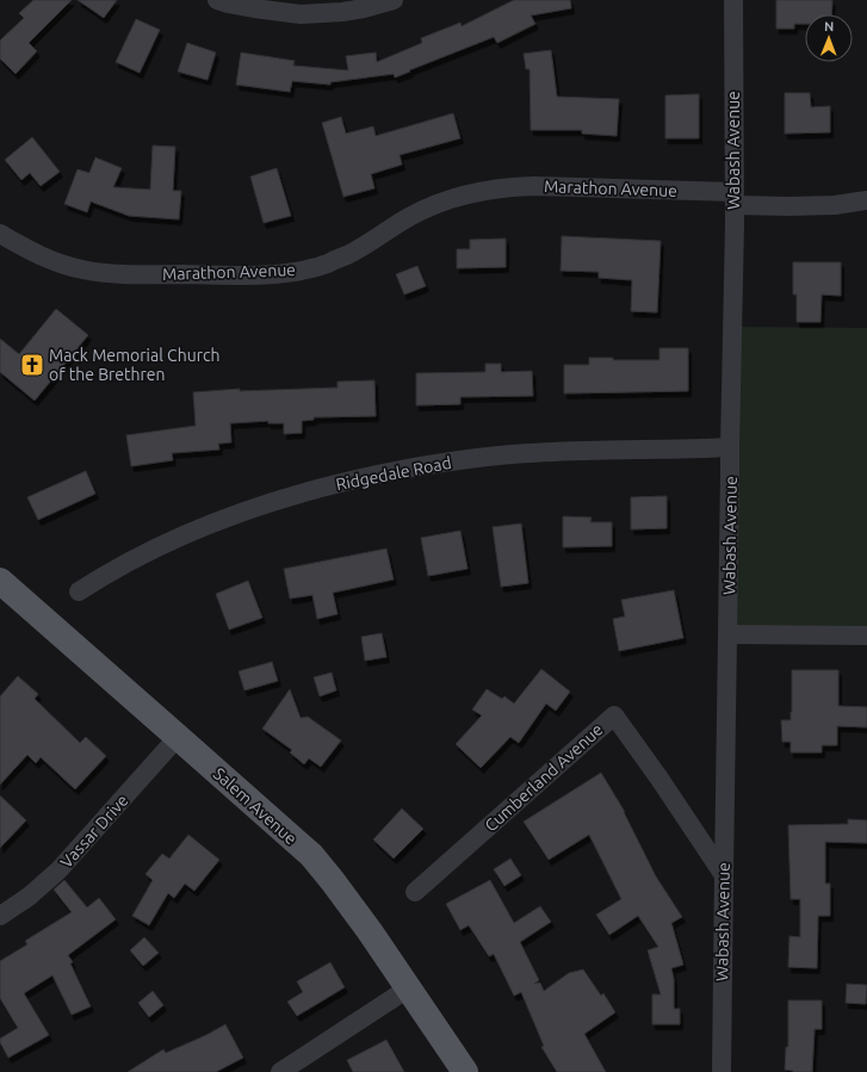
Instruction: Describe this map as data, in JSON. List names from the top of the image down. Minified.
{"streets":{"main road":["Salem Avenue"],"street":["Wabash Avenue","Marathon Avenue","Ridgedale Road","Cumberland Avenue","Vassar Drive"]},"crossings":[["Wabash Avenue","Marathon Avenue"],["Wabash Avenue","Ridgedale Road"],["Wabash Avenue","Cumberland Avenue"],["Salem Avenue","Vassar Drive"]],"places":{"church":["Mack Memorial Church of the Brethren"]},"north":"top"}
